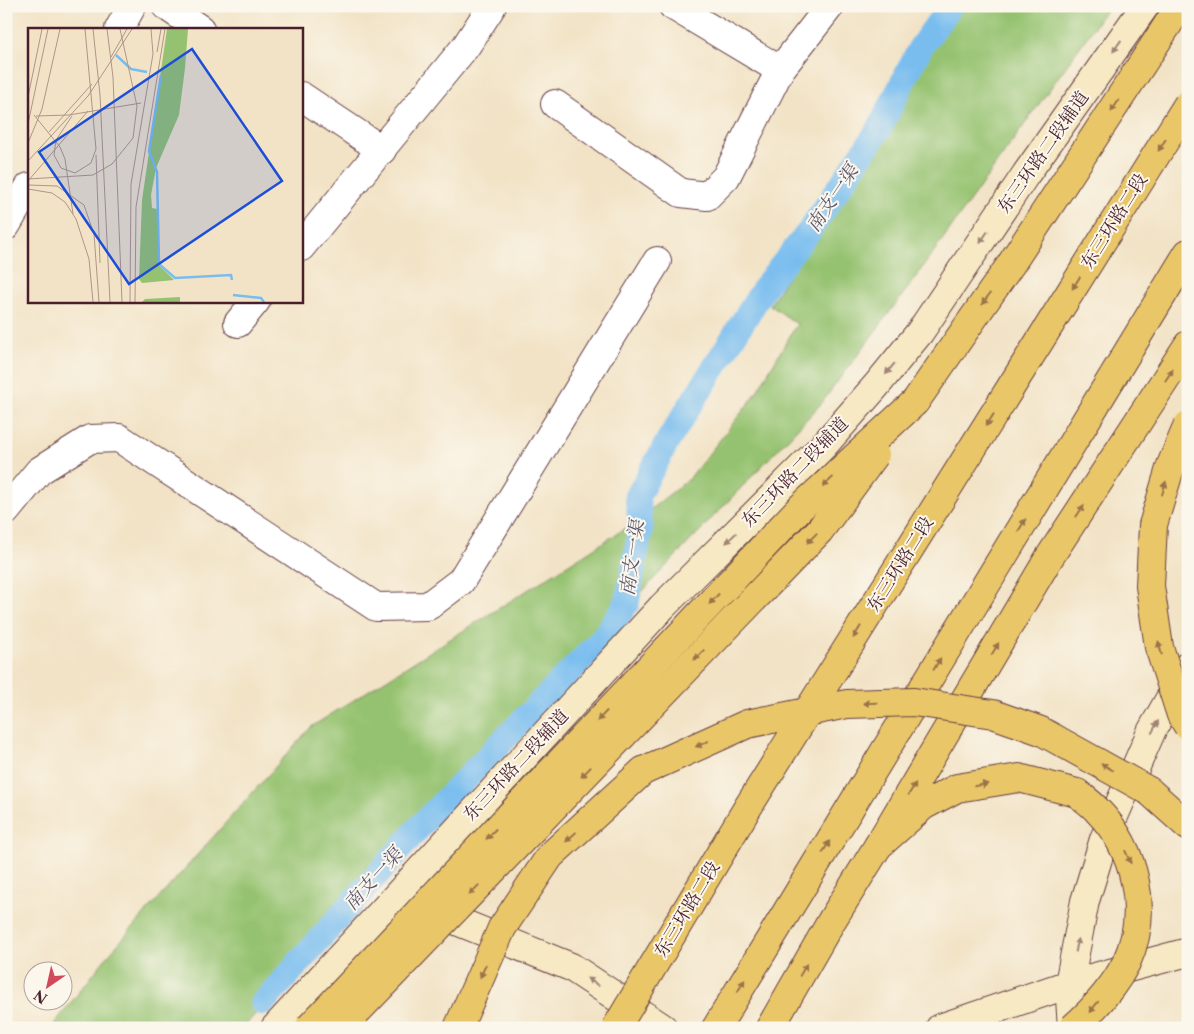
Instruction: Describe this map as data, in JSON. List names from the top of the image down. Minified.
{"streets":{"highway":["东三环路二段"],"main road":["东三环路二段辅道"]},"one_way":["东三环路二段辅道"],"water":["南支一渠"],"north":"bottom left"}
